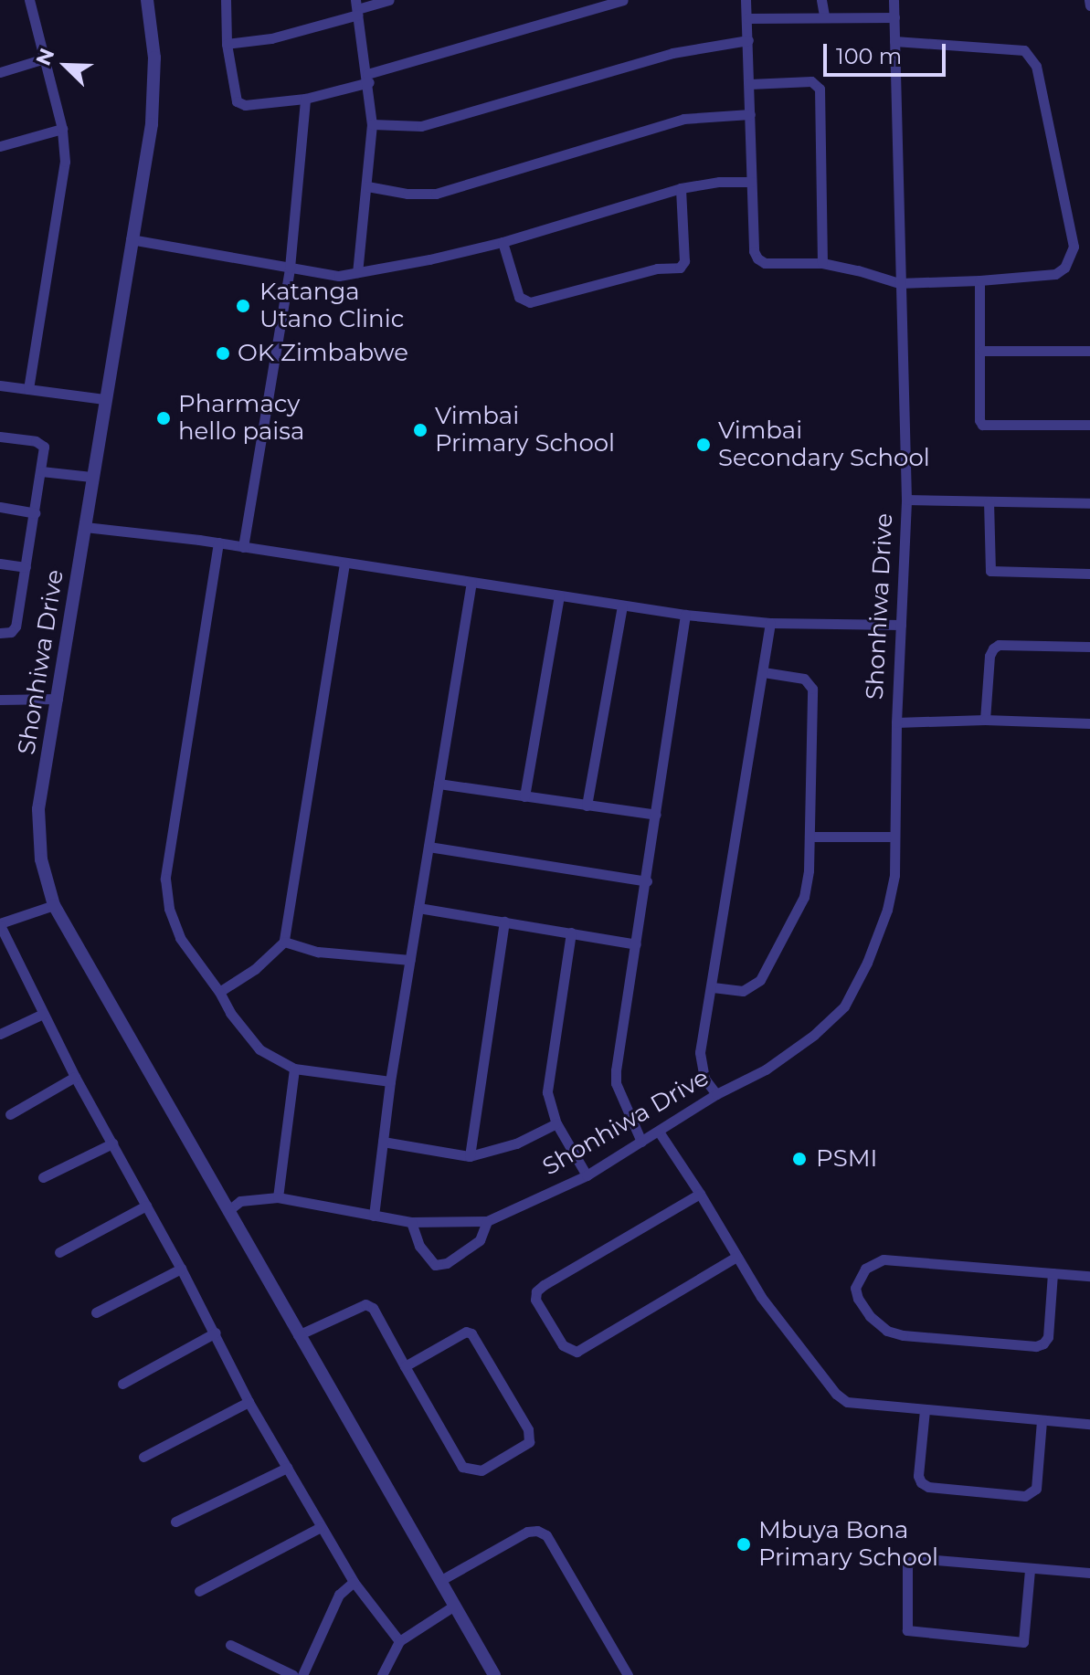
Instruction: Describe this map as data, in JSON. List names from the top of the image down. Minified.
{"streets":{"street":["Shonhiwa Drive"]},"places":["Katanga Utano Clinic","OK Zimbabwe","Pharmacy hello paisa","Vimbai Primary School","Vimbai Secondary School","PSMI","Mbuya Bona Primary School"],"scale_bar":"100 m","north":"top left"}
